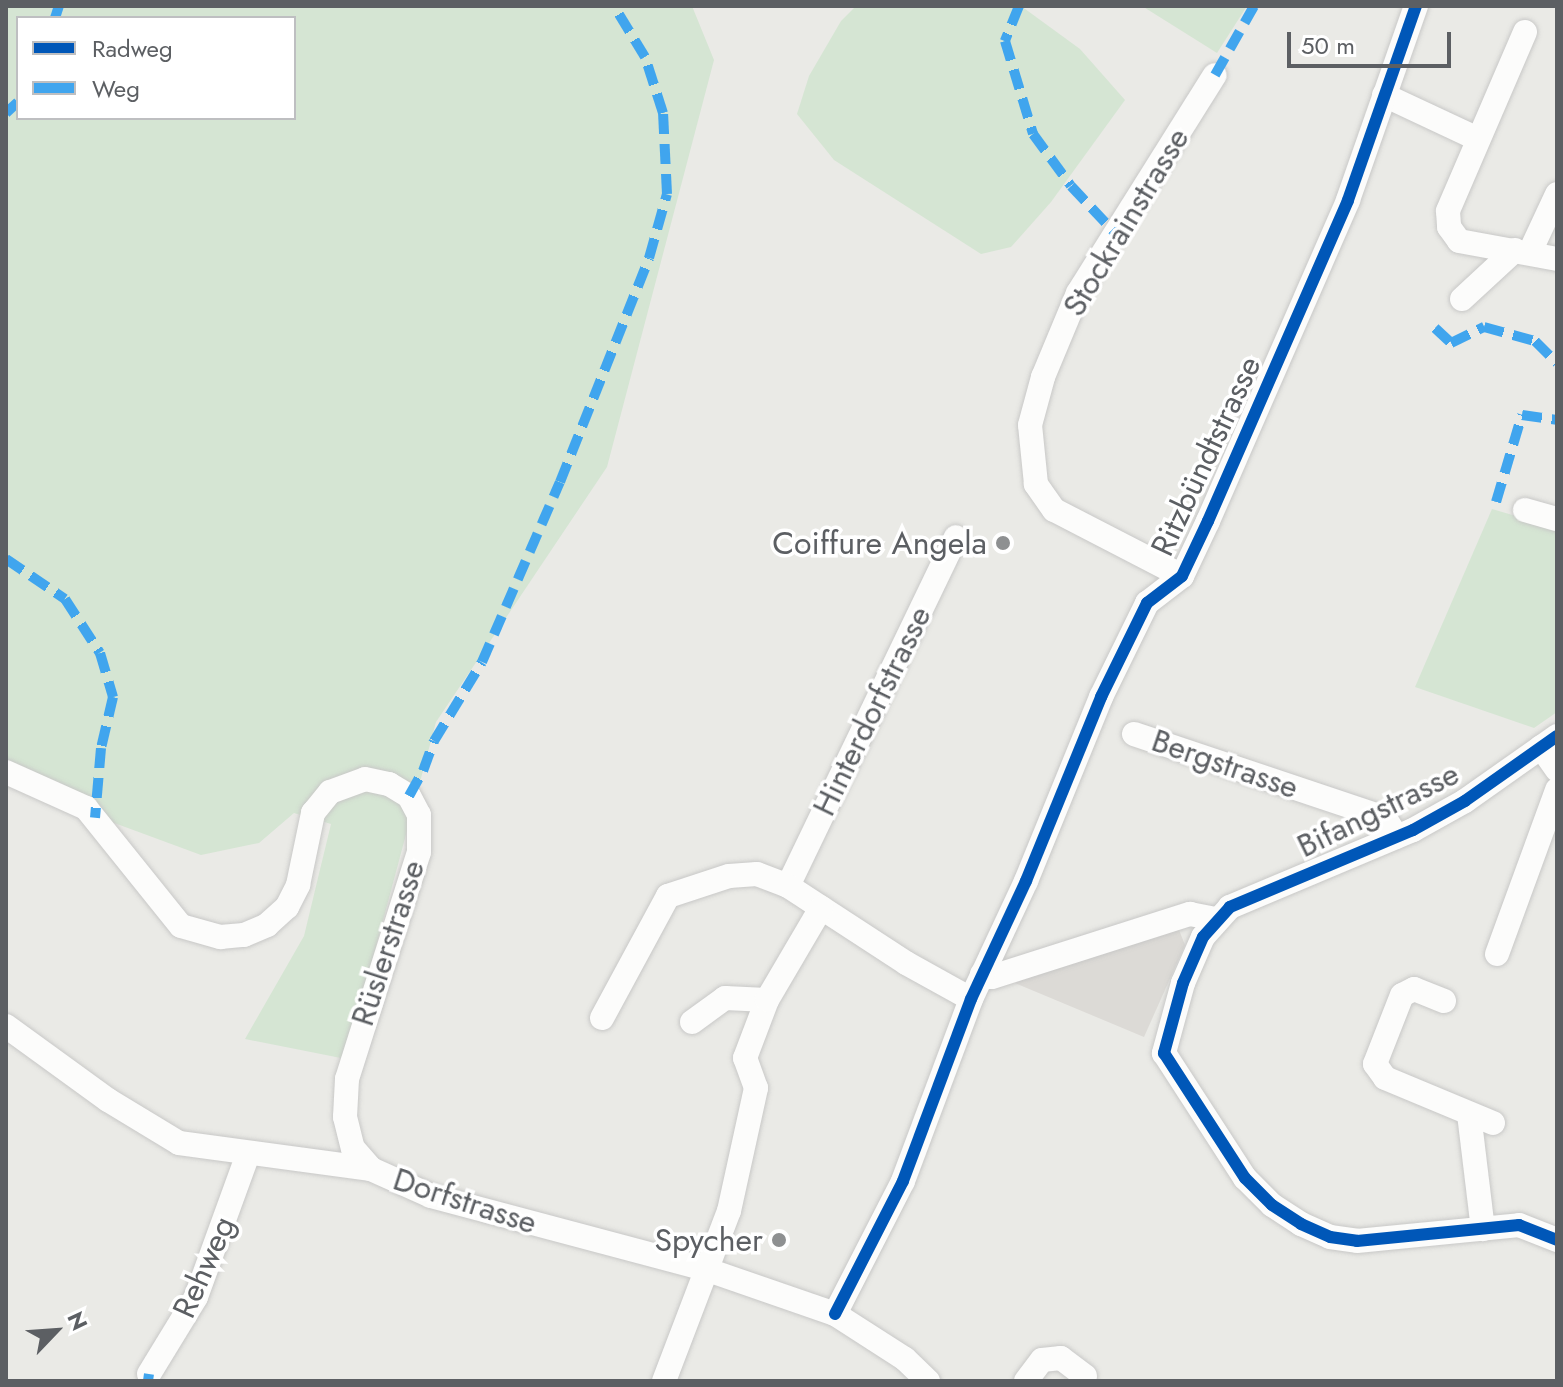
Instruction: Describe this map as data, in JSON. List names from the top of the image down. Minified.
{"streets":{"street":["Stockrainstrasse","Ritzbündtstrasse","Hinterdorfstrasse","Bergstrasse","Bifangstrasse","Rüslerstrasse","Dorfstrasse","Rehweg"]},"crossings":[["Stockrainstrasse","Ritzbündtstrasse"],["Bergstrasse","Bifangstrasse"],["Rüslerstrasse","Dorfstrasse"],["Dorfstrasse","Rehweg"]],"places":["Coiffure Angela","Spycher"],"legend":["Radweg","Weg"],"scale_bar":"50 m","north":"top right"}
